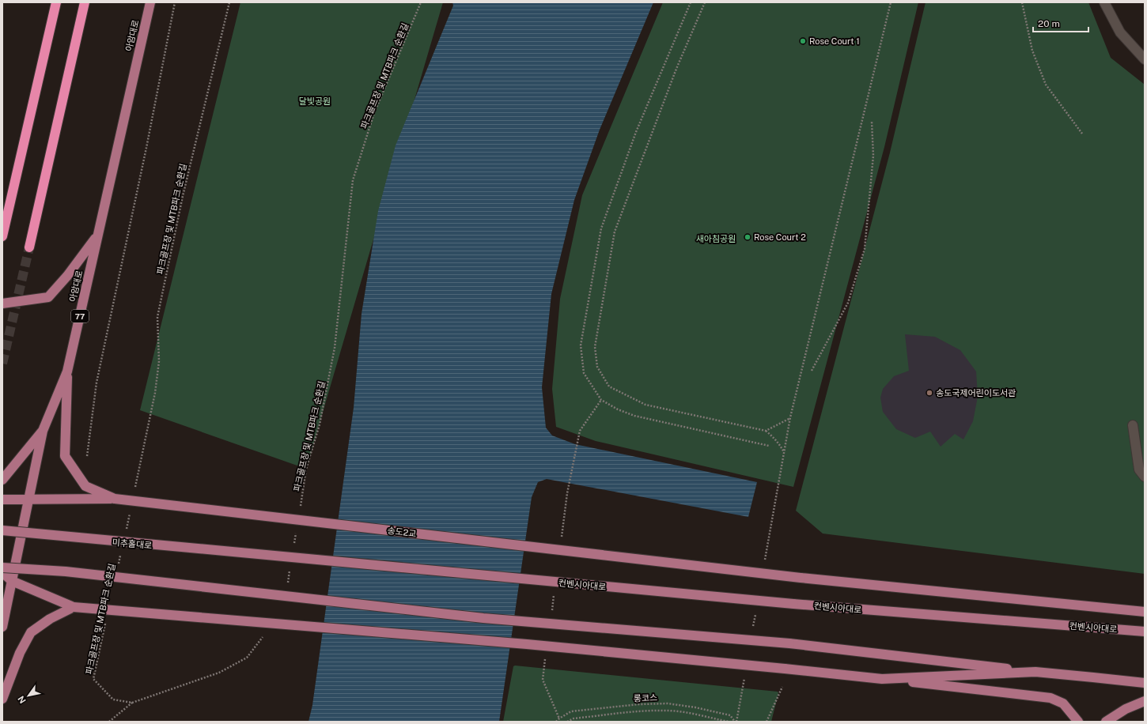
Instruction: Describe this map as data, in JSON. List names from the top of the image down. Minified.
{"streets":{"main road":["아암대로","77","송도2교","미추홀대로","컨벤시아대로"],"path":["파크골프장 및 MTB파크 순환길","롱코스"]},"crossings":[["미추홀대로","컨벤시아대로"]],"parks":["달빛공원","새아침공원"],"places":["Rose Court 1","Rose Court 2","송도국제어린이도서관"],"scale_bar":"20 m","north":"bottom left"}
